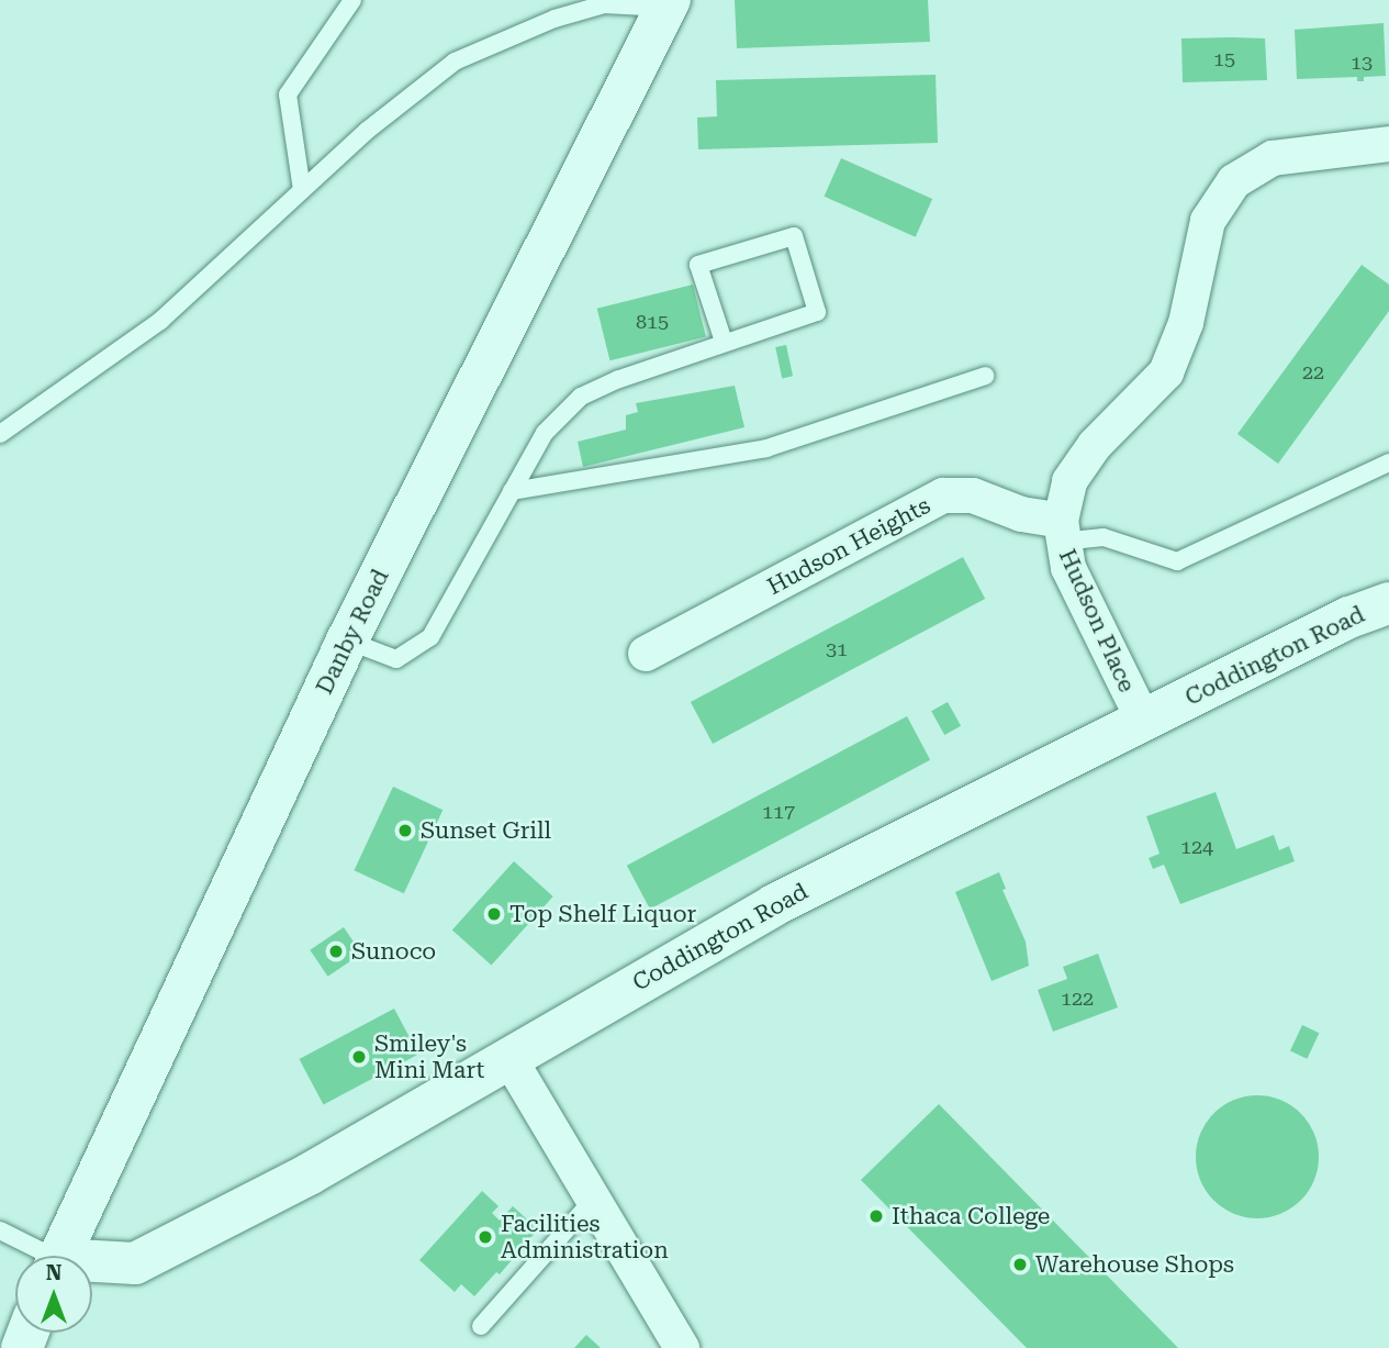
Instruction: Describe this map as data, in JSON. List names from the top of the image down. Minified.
{"streets":{"street":["Hudson Heights","Hudson Place","Danby Road","Coddington Road"]},"crossings":[["Hudson Heights","Hudson Place"],["Hudson Place","Coddington Road"]],"places":["Sunset Grill","Top Shelf Liquor","Sunoco","Smiley's Mini Mart","Ithaca College","Facilities Administration","Warehouse Shops"],"house_numbers":["15","13","815","22","31","117","124","122"],"north":"top"}
